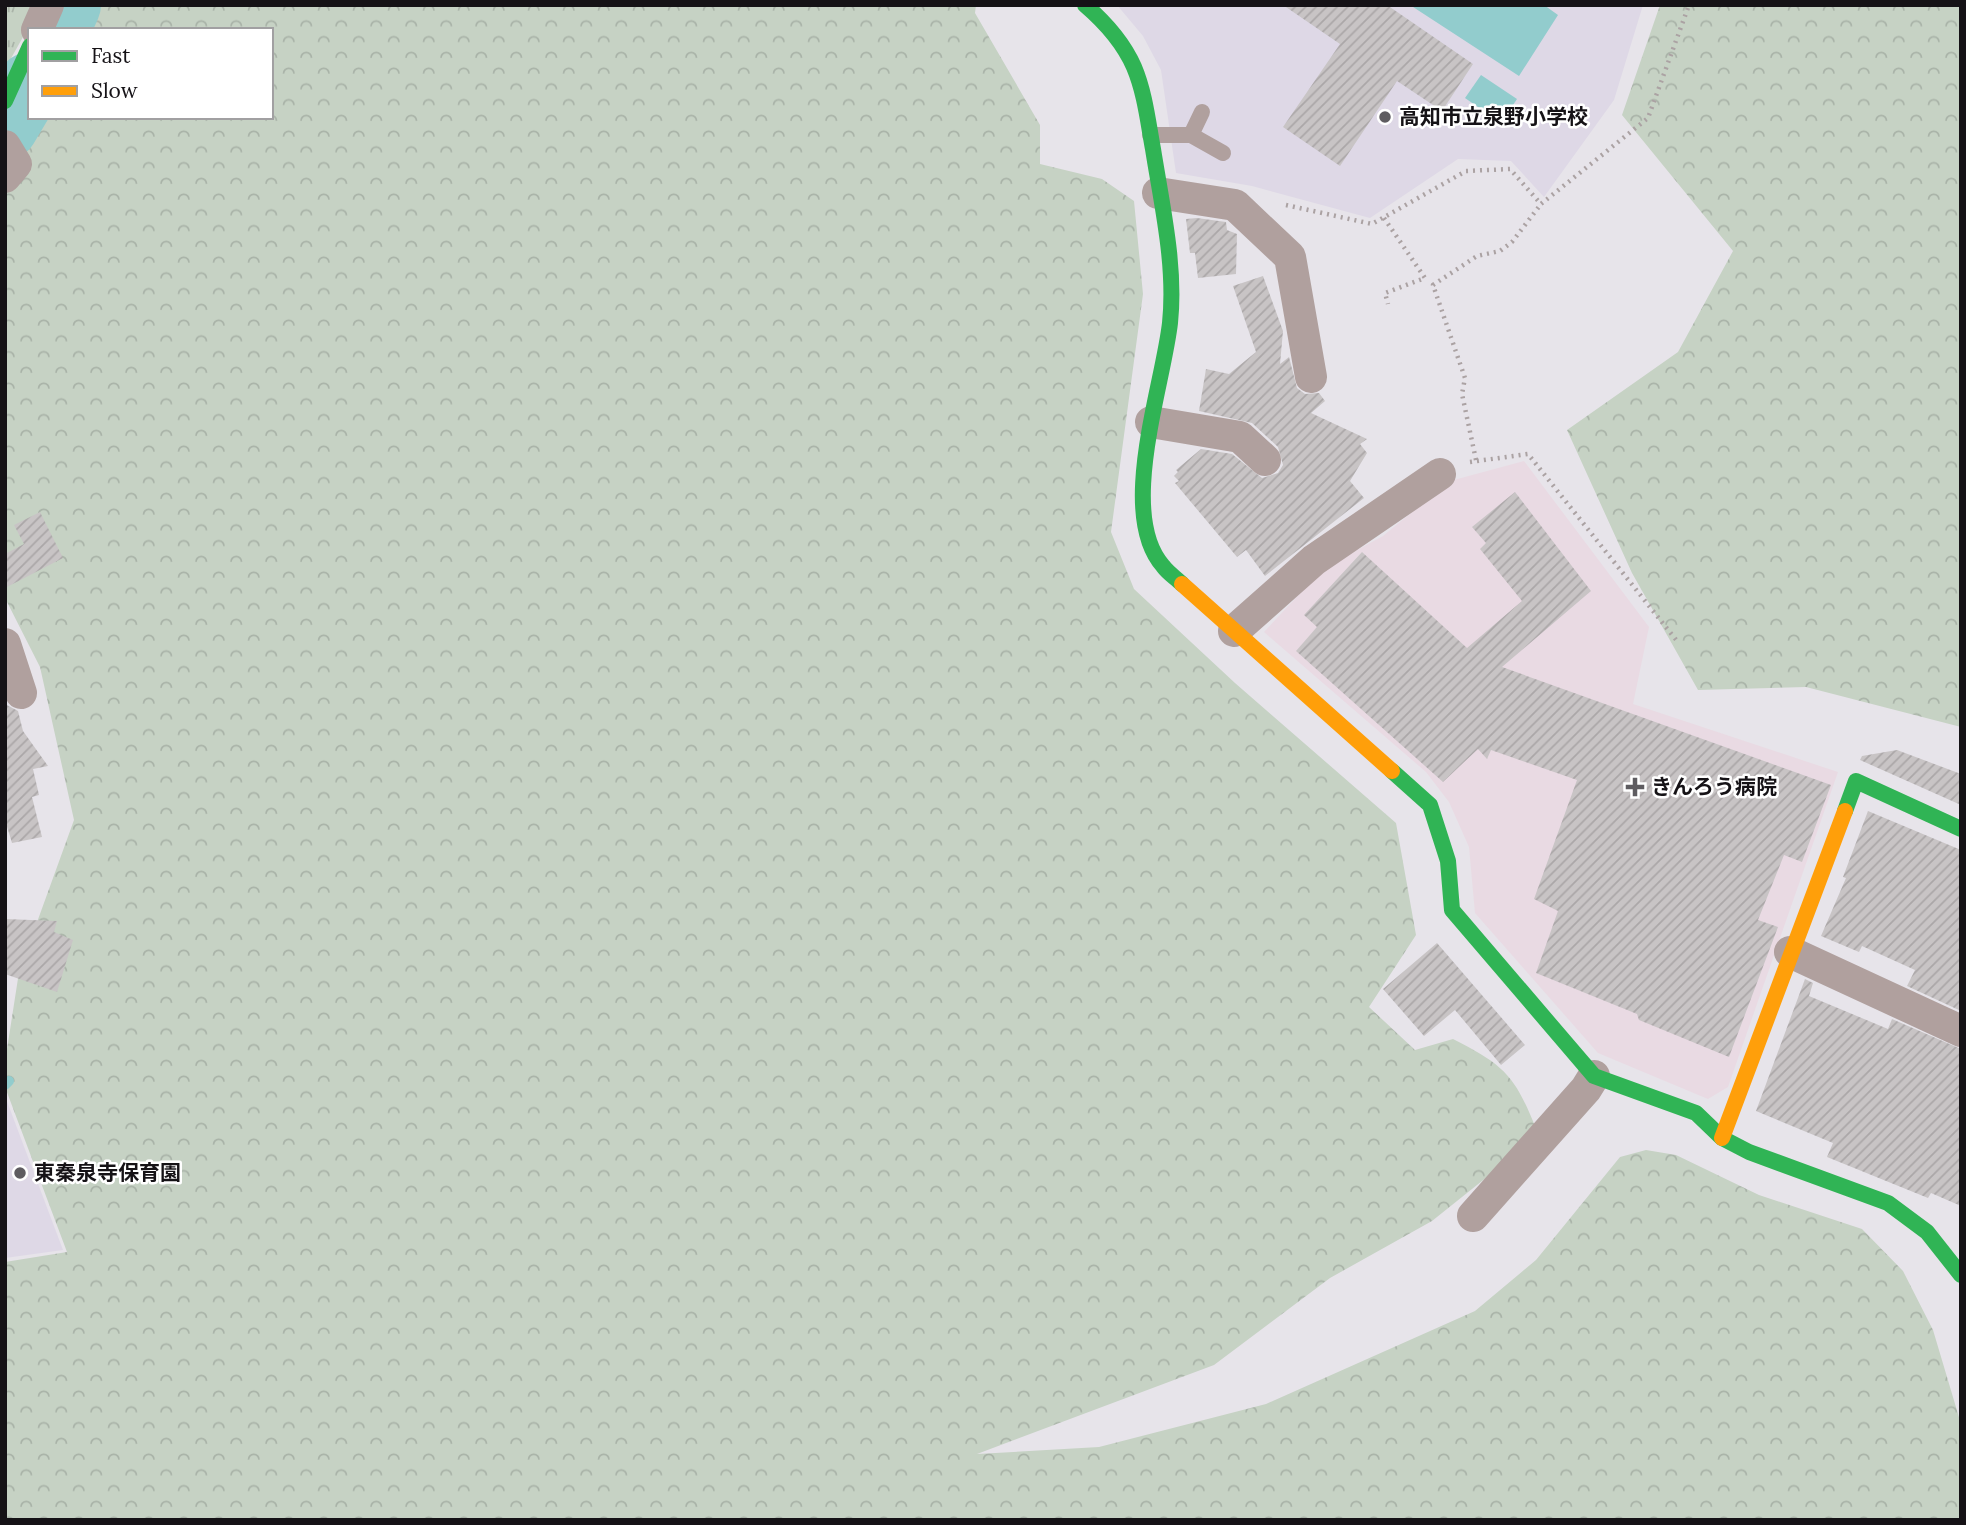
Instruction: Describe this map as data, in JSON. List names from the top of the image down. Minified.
{"places":{"other":["高知市立泉野小学校","東秦泉寺保育園"],"health":["きんろう病院"]},"legend":["Fast","Slow"]}
